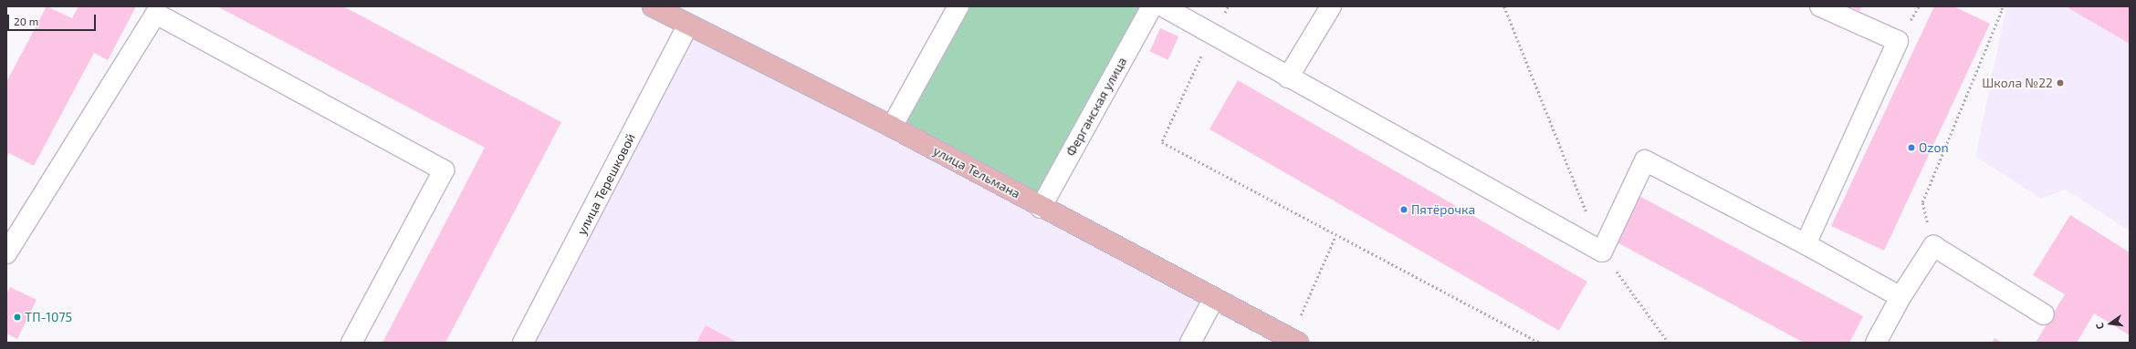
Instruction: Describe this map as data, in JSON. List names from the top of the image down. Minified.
{"streets":{"main road":["улица Тельмана"],"street":["Ферганская улица","улица Терешковой"]},"crossings":[["Ферганская улица","улица Тельмана"],["улица Тельмана","улица Терешковой"]],"places":["Школа №22","Ozon","Пятёрочка","ТП-1075"],"scale_bar":"20 m","north":"left"}
